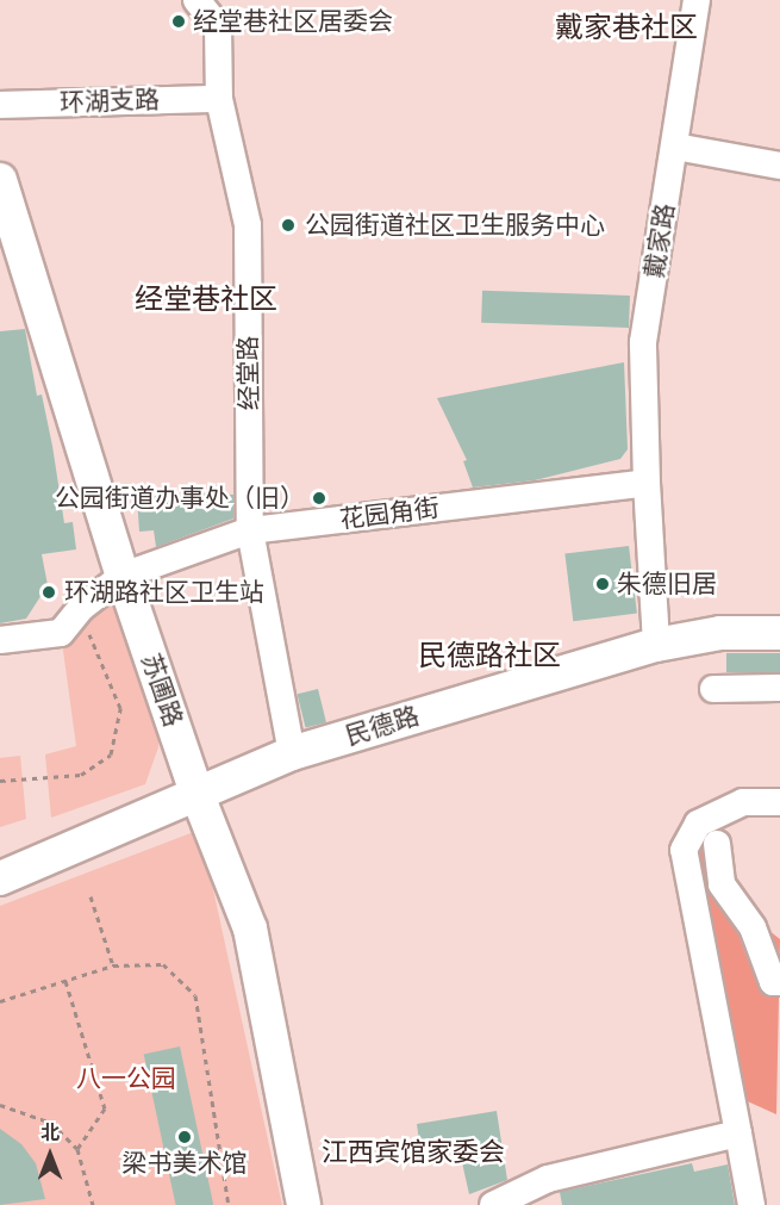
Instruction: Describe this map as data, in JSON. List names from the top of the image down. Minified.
{"streets":{"main road":["苏圃路","民德路"],"lane":["环湖支路","戴家路","经堂路","花园角街"]},"crossings":[["环湖支路","经堂路"],["戴家路","花园角街"],["经堂路","花园角街"],["经堂路","民德路"],["花园角街","苏圃路"],["苏圃路","民德路"]],"districts":["戴家巷社区","经堂巷社区","民德路社区","江西宾馆家委会"],"parks":["八一公园"],"places":["经堂巷社区居委会","公园街道社区卫生服务中心","公园街道办事处（旧）","朱德旧居","环湖路社区卫生站","梁书美术馆"],"north":"top"}
